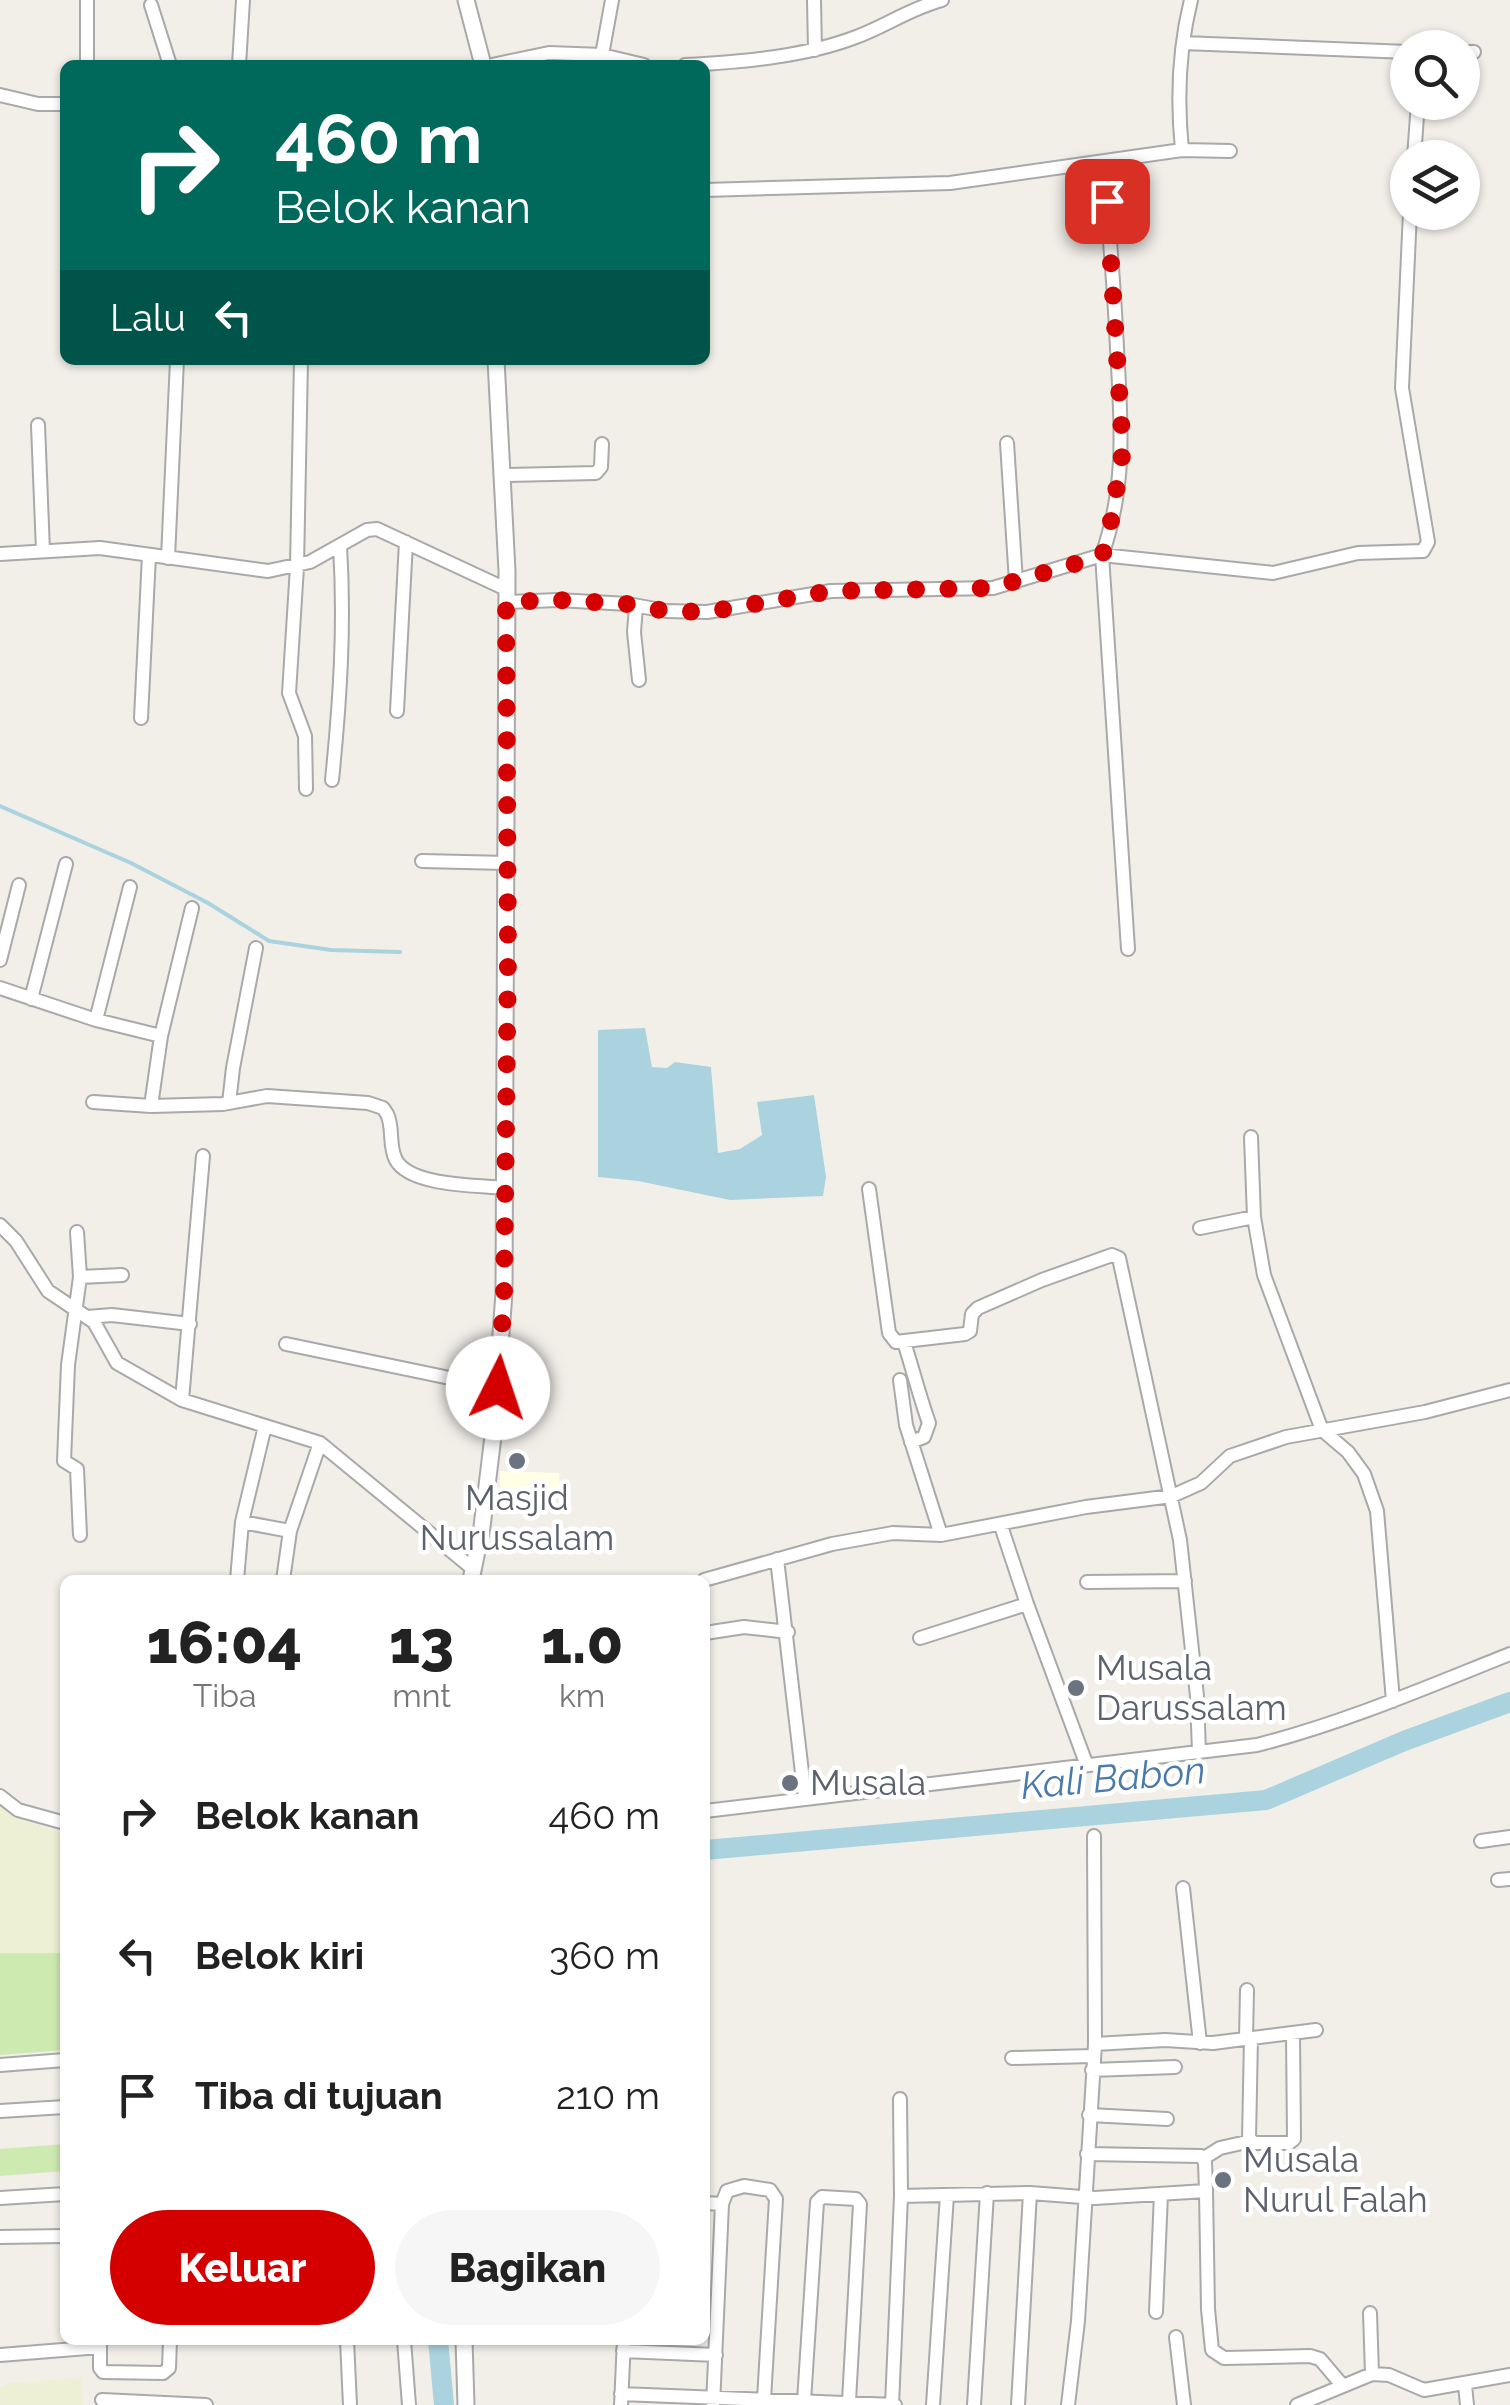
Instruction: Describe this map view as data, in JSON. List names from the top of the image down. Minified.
{"water":["Kali Babon"],"places":["Masjid Nurussalam","Musala Darussalam","Musala","Musala Nurul Falah"],"page":{"turn":["460 m","Belok kanan"],"then":"Lalu","eta":["16:04","Tiba","13","mnt","1.0","km"],"list":[{"name":"Belok kanan","value":"460 m"},{"name":"Belok kiri","value":"360 m"},{"name":"Tiba di tujuan","value":"210 m"}],"buttons":["Keluar","Bagikan"]}}
